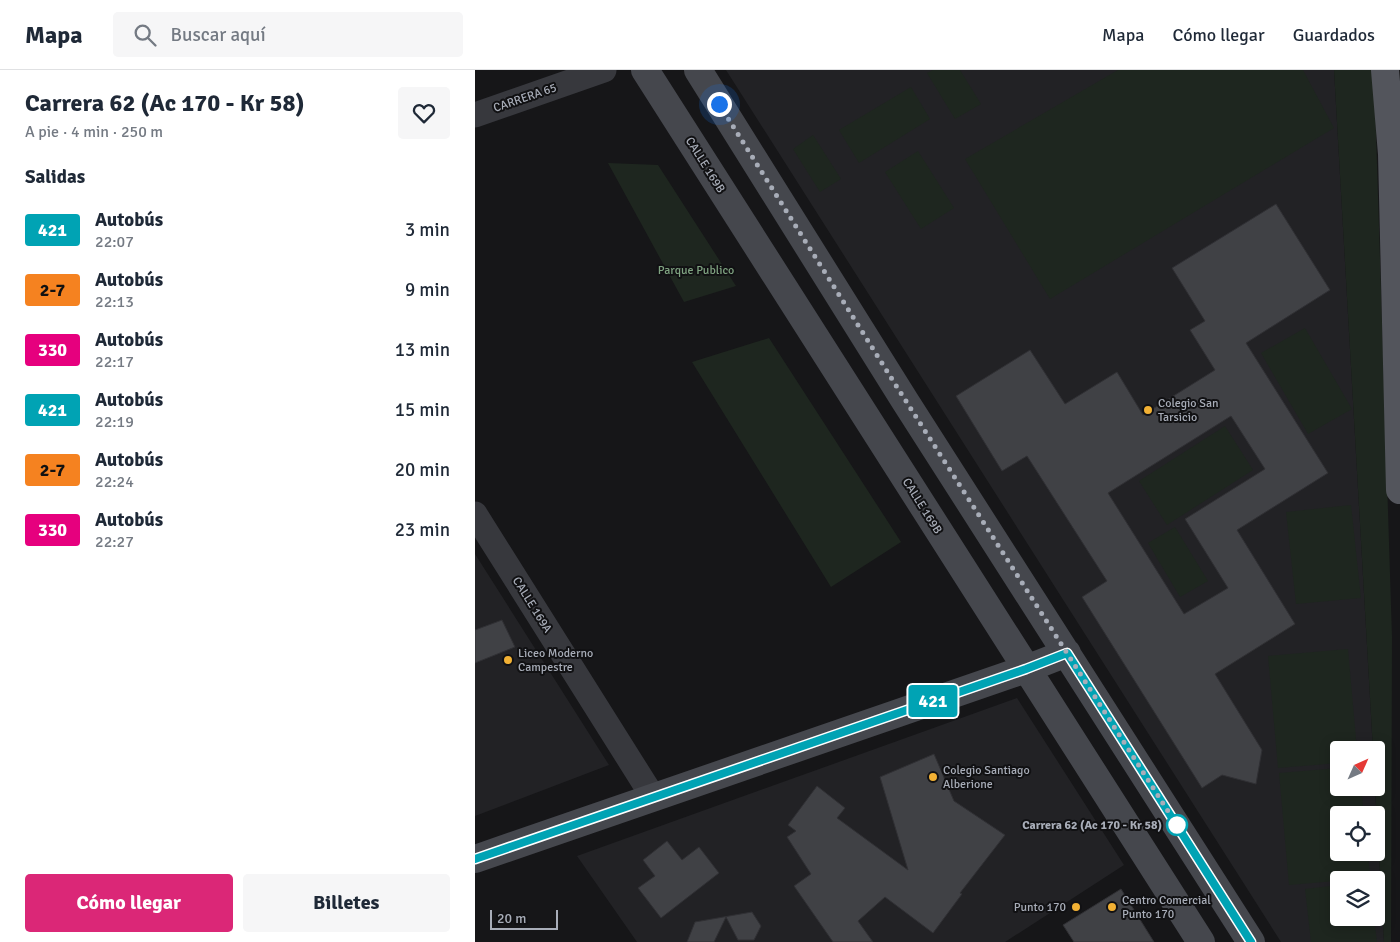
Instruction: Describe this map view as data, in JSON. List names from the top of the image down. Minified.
{"streets":{"main road":["CALLE 169B"],"street":["CARRERA 65","CALLE 169A"]},"parks":["Parque Publico"],"places":["Colegio San Tarsicio","Liceo Moderno Campestre","Colegio Santiago Alberione","Carrera 62 (Ac 170 - Kr 58)","Punto 170","Centro Comercial Punto 170"],"lines":["bus line 421"],"scale_bar":"20 m","north":"top right","page":{"header":"Mapa","search":"Buscar aquí","nav":["Mapa","Cómo llegar","Guardados"],"heading":[["Carrera 62 (Ac 170 - Kr 58)","A pie · 4 min · 250 m"],"Salidas"],"on_map":"421","list":[{"mark":"421","name":"Autobús","note":"22:07","value":"3 min"},{"mark":"2-7","name":"Autobús","note":"22:13","value":"9 min"},{"mark":"330","name":"Autobús","note":"22:17","value":"13 min"},{"mark":"421","name":"Autobús","note":"22:19","value":"15 min"},{"mark":"2-7","name":"Autobús","note":"22:24","value":"20 min"},{"mark":"330","name":"Autobús","note":"22:27","value":"23 min"}],"buttons":["Cómo llegar","Billetes"],"scale":"20 m"}}
